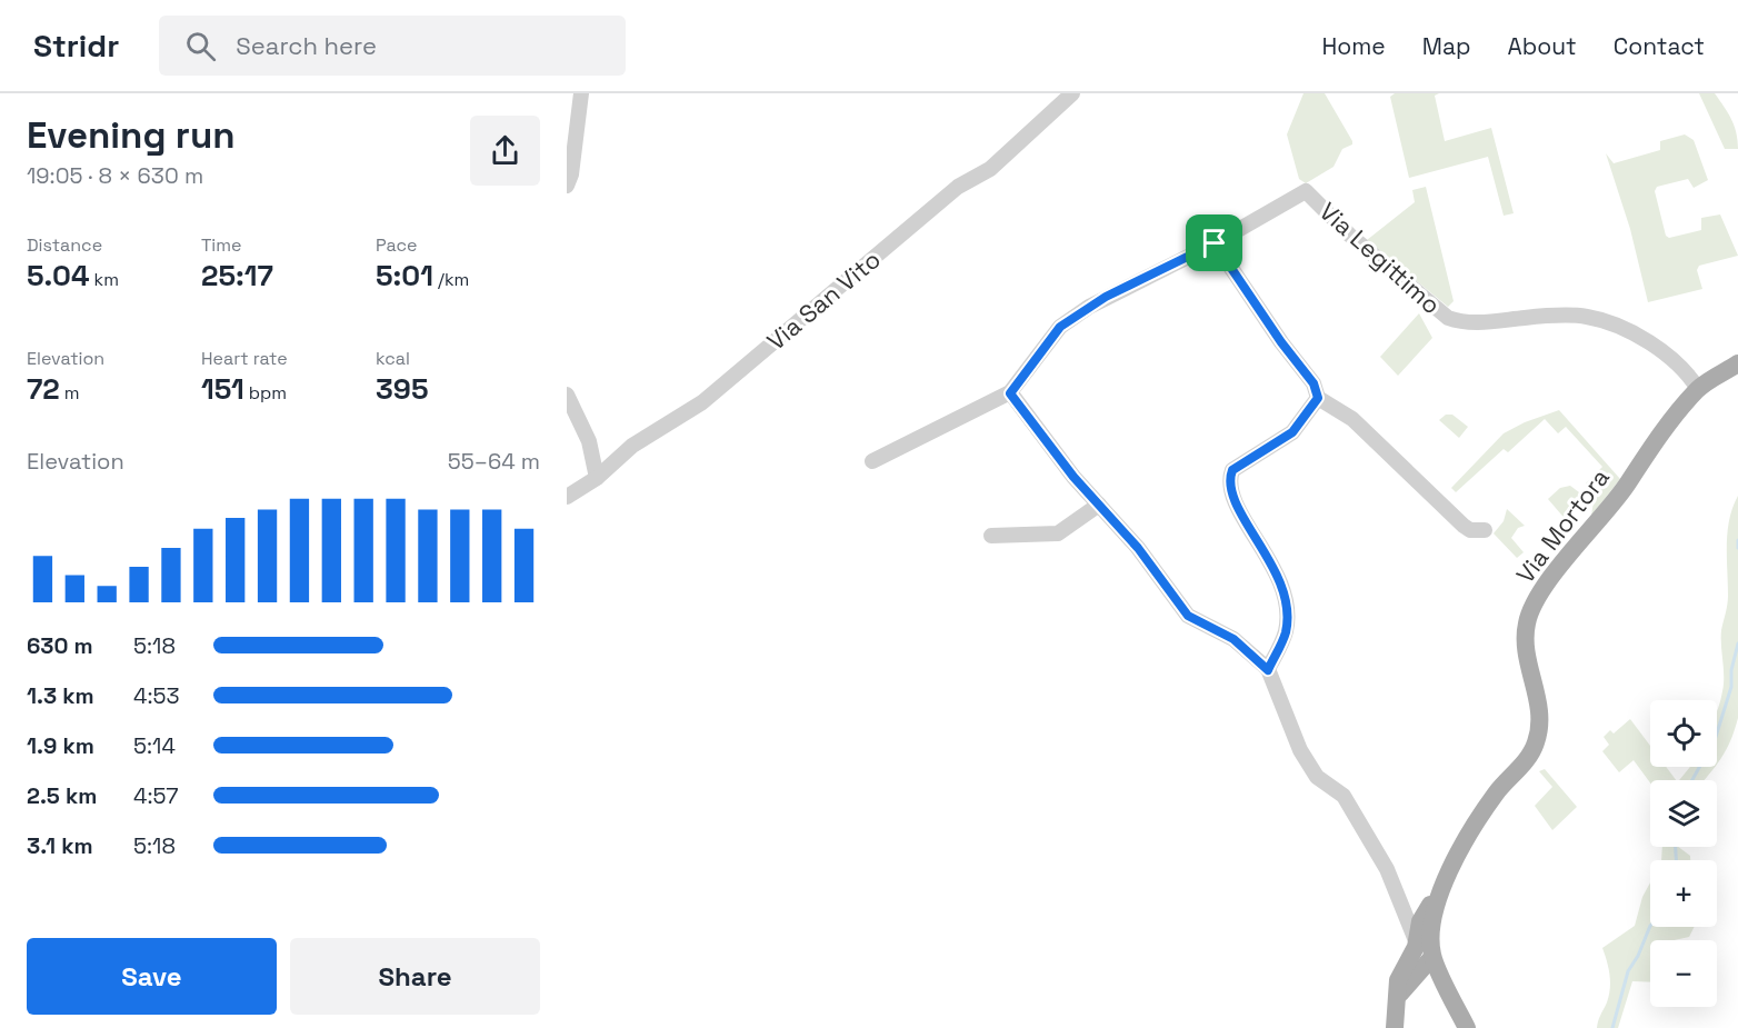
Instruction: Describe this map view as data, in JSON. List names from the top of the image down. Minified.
{"streets":{"main road":["Via Mortora"],"street":["Via Legittimo","Via San Vito"]},"crossings":[["Via Legittimo","Via Mortora"]],"page":{"header":"Stridr","search":"Search here","nav":["Home","Map","About","Contact"],"heading":["Evening run","19:05 · 8 × 630 m"],"stats":[["Distance","5.04 km"],["Time","25:17"],["Pace","5:01 /km"],["Elevation","72 m"],["Heart rate","151 bpm"],["kcal","395"]],"chart":["Elevation","55–64 m"],"list":[{"name":"630 m","note":"5:18"},{"name":"1.3 km","note":"4:53"},{"name":"1.9 km","note":"5:14"},{"name":"2.5 km","note":"4:57"},{"name":"3.1 km","note":"5:18"}],"map_buttons":["+","−"],"buttons":["Save","Share"]}}
